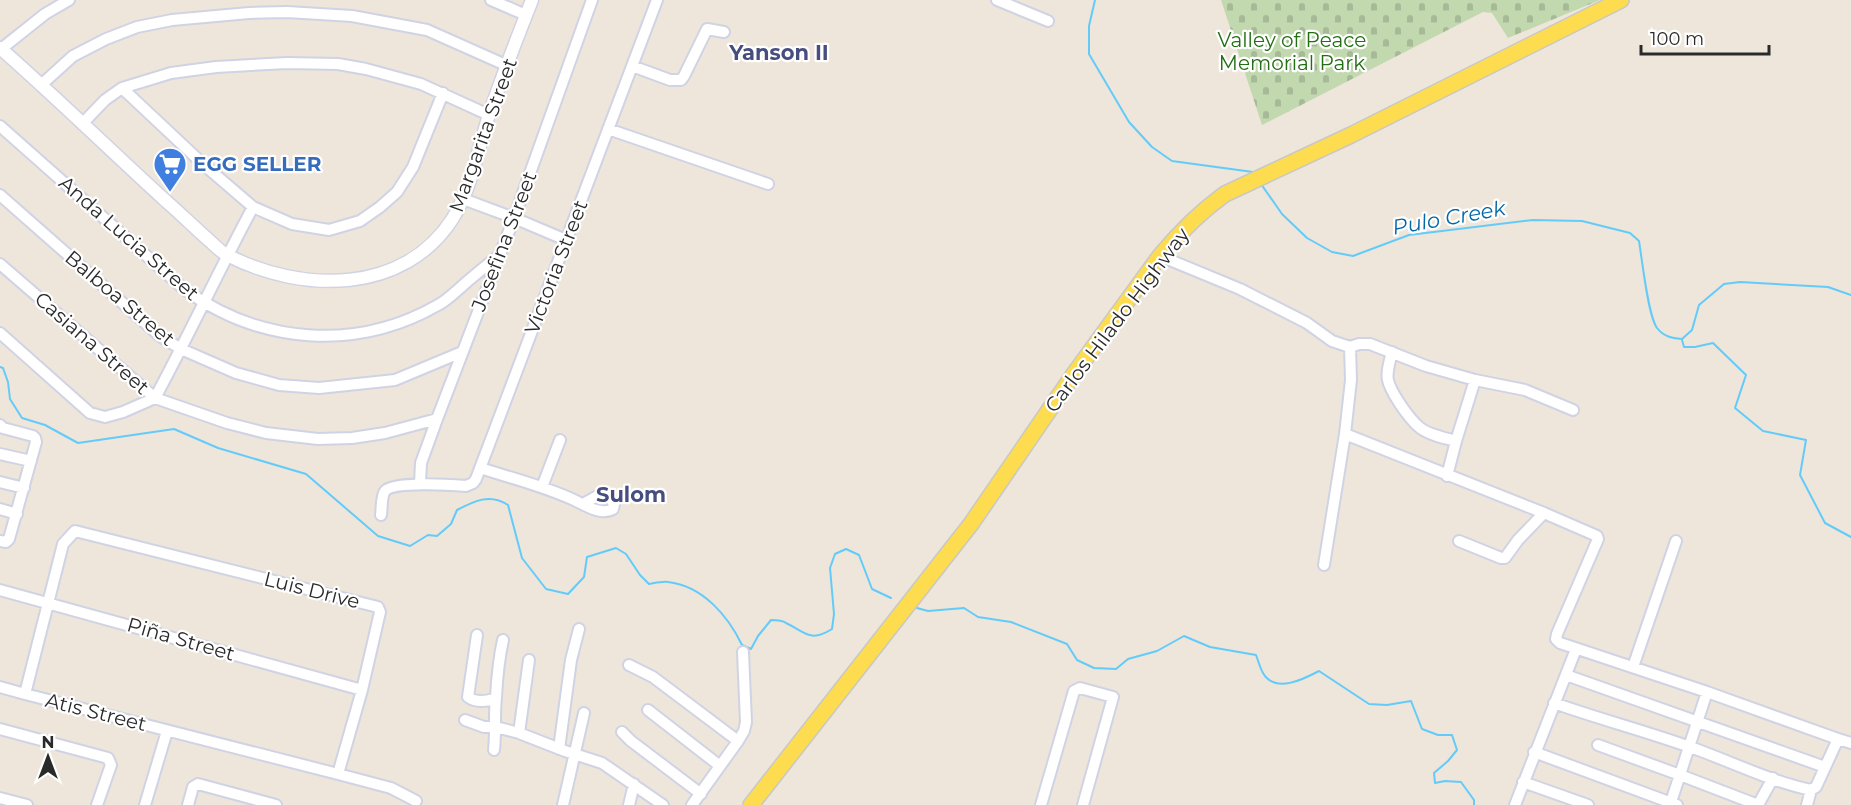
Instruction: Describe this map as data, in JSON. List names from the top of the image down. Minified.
{"streets":{"main road":["Carlos Hilado Highway"],"street":["Margarita Street","Anda Lucia Street","Josefina Street","Victoria Street","Balboa Street","Casiana Street","Luis Drive","Piña Street","Atis Street"]},"crossings":[["Anda Lucia Street","Josefina Street"],["Josefina Street","Victoria Street"],["Josefina Street","Balboa Street"],["Josefina Street","Casiana Street"],["Luis Drive","Piña Street"],["Luis Drive","Atis Street"]],"districts":["Yanson II","Sulom"],"water":["Pulo Creek"],"parks":["Valley of Peace Memorial Park"],"places":{"supermarket":["EGG SELLER"]},"scale_bar":"100 m","north":"top"}
